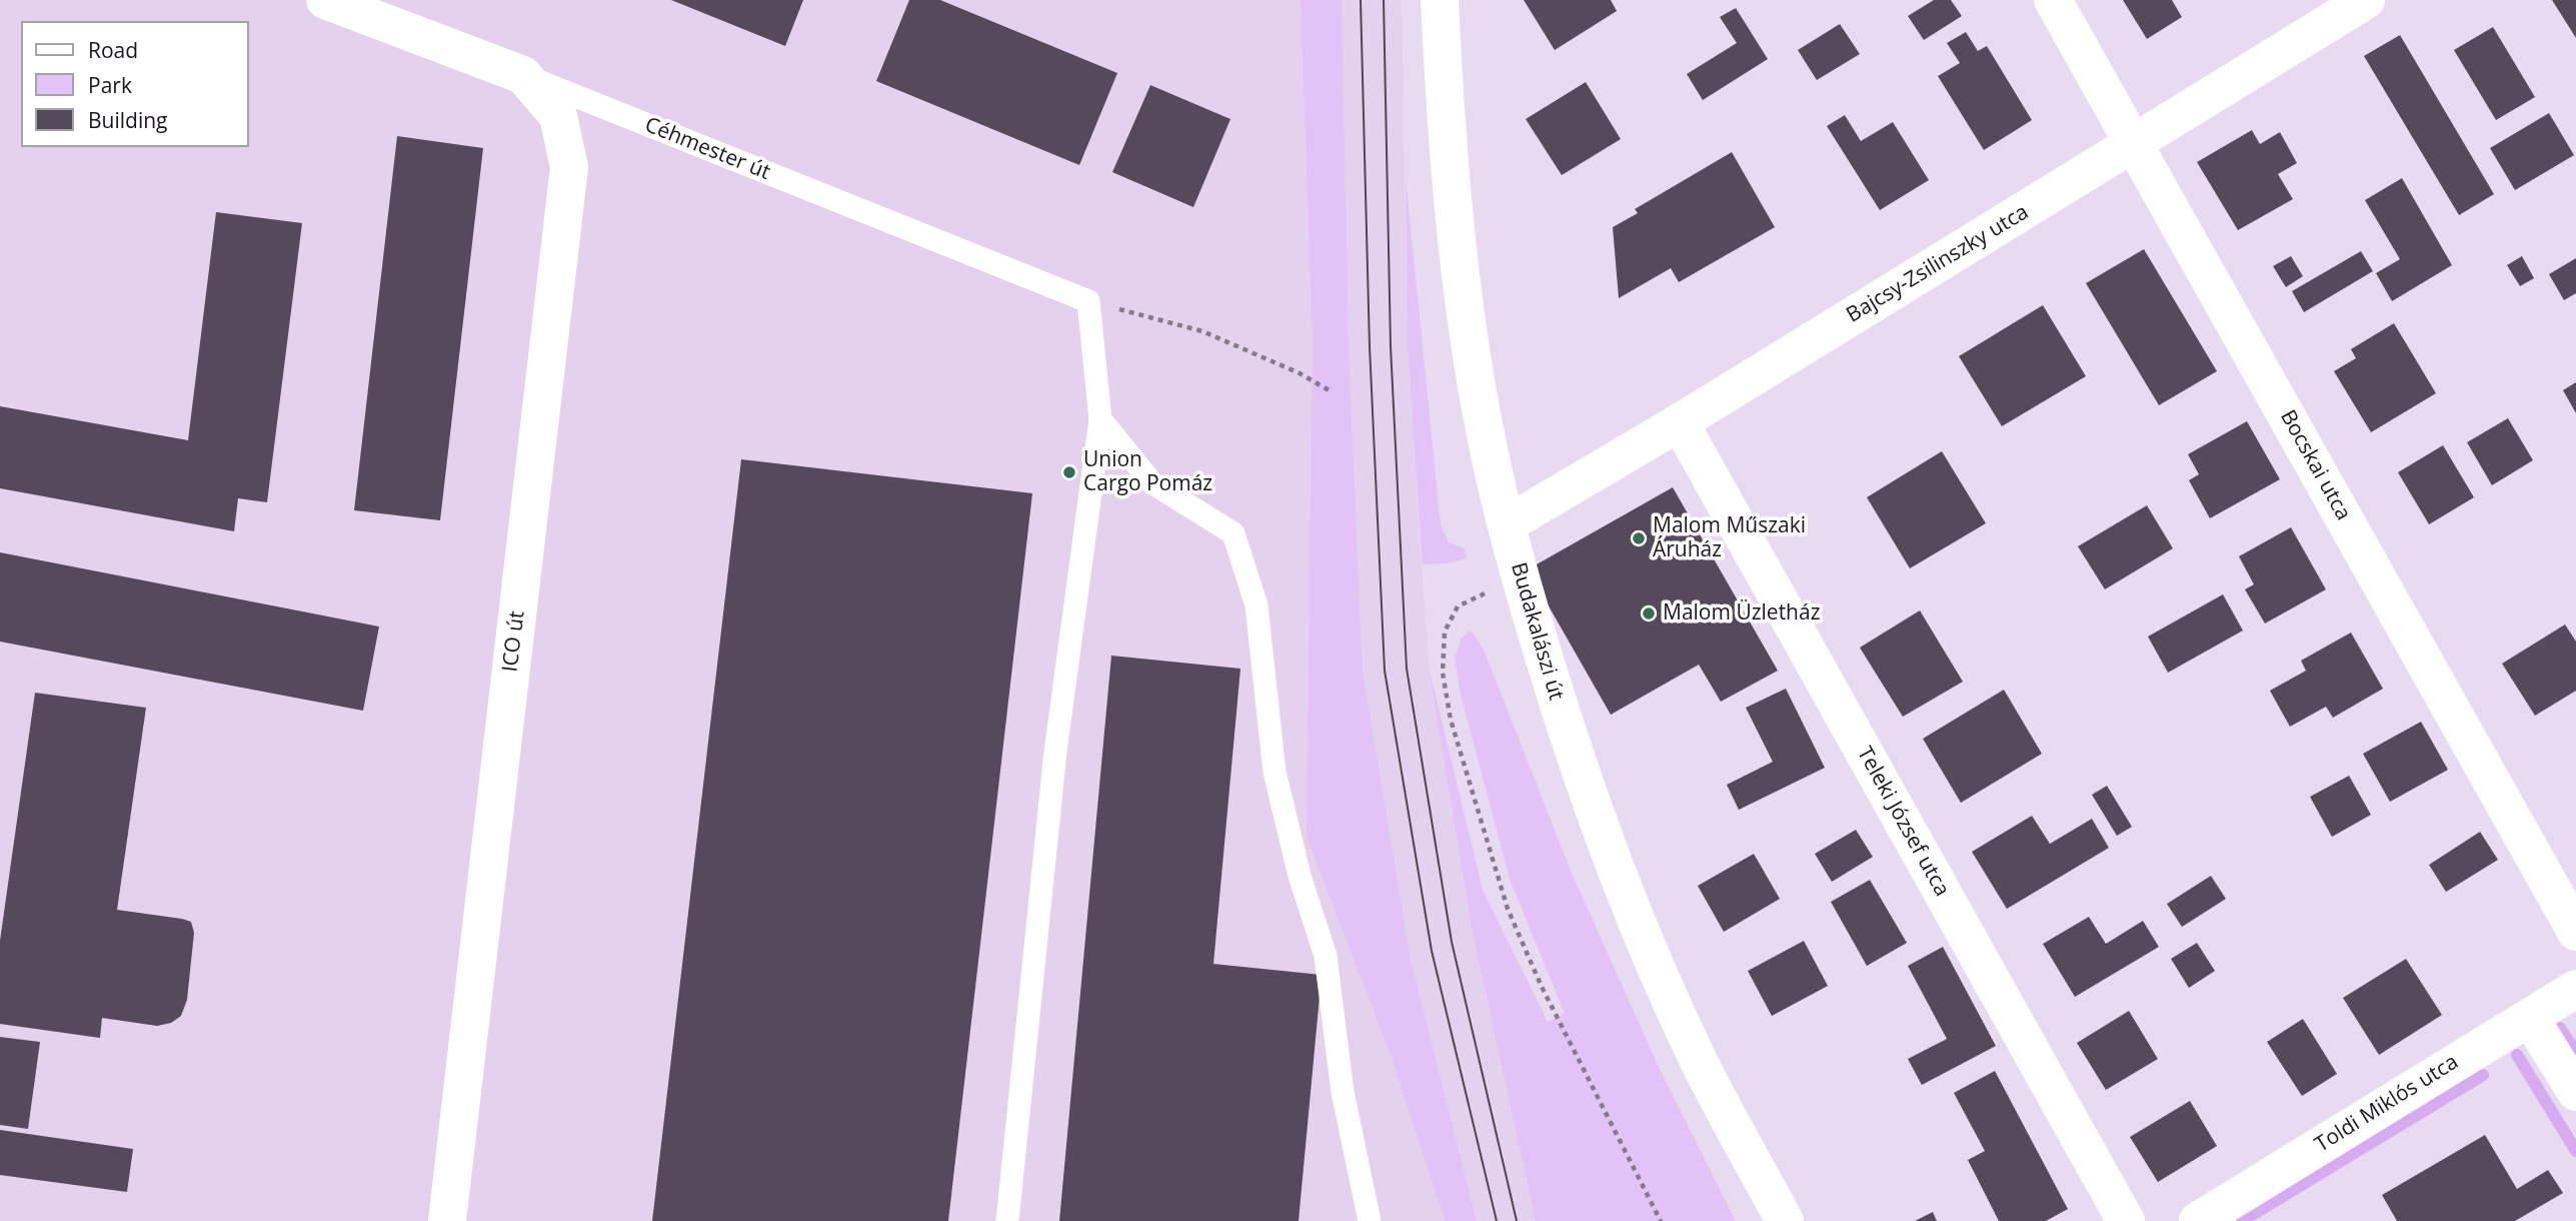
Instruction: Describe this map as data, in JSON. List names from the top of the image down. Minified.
{"streets":{"street":["Céhmester út","Bajcsy-Zsilinszky utca","Bocskai utca","Budakalászi út","ICO út","Teleki József utca","Toldi Miklós utca"]},"crossings":[["Céhmester út","ICO út"],["Bajcsy-Zsilinszky utca","Bocskai utca"],["Bajcsy-Zsilinszky utca","Budakalászi út"],["Bajcsy-Zsilinszky utca","Teleki József utca"]],"places":["Union Cargo Pomáz","Malom Műszaki Áruház","Malom Üzletház"],"legend":["Road","Park","Building"]}
